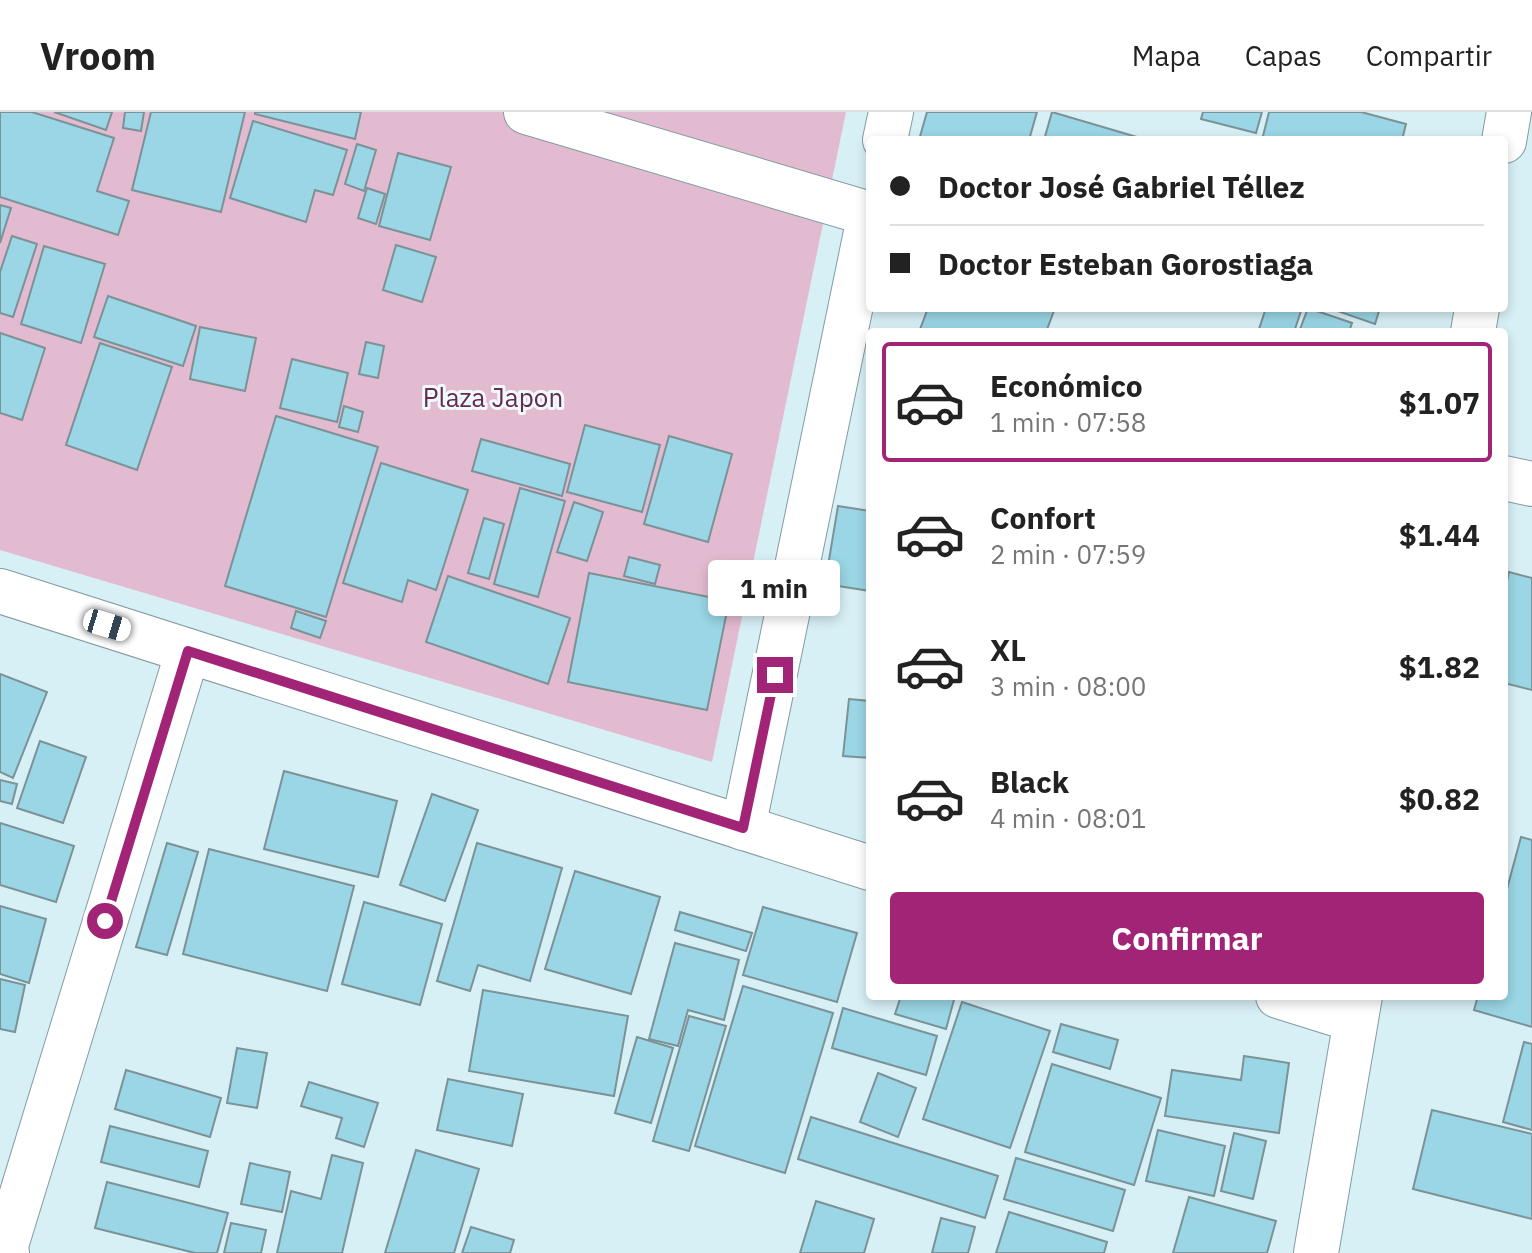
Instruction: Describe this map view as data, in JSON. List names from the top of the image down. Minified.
{"parks":["Plaza Japon"],"page":{"header":"Vroom","nav":["Mapa","Capas","Compartir"],"banner":["Doctor José Gabriel Téllez","Doctor Esteban Gorostiaga"],"list":[{"name":"Económico","note":"1 min · 07:58","value":"$1.07"},{"name":"Confort","note":"2 min · 07:59","value":"$1.44"},{"name":"XL","note":"3 min · 08:00","value":"$1.82"},{"name":"Black","note":"4 min · 08:01","value":"$0.82"}],"bubble":"1 min","buttons":"Confirmar"}}
